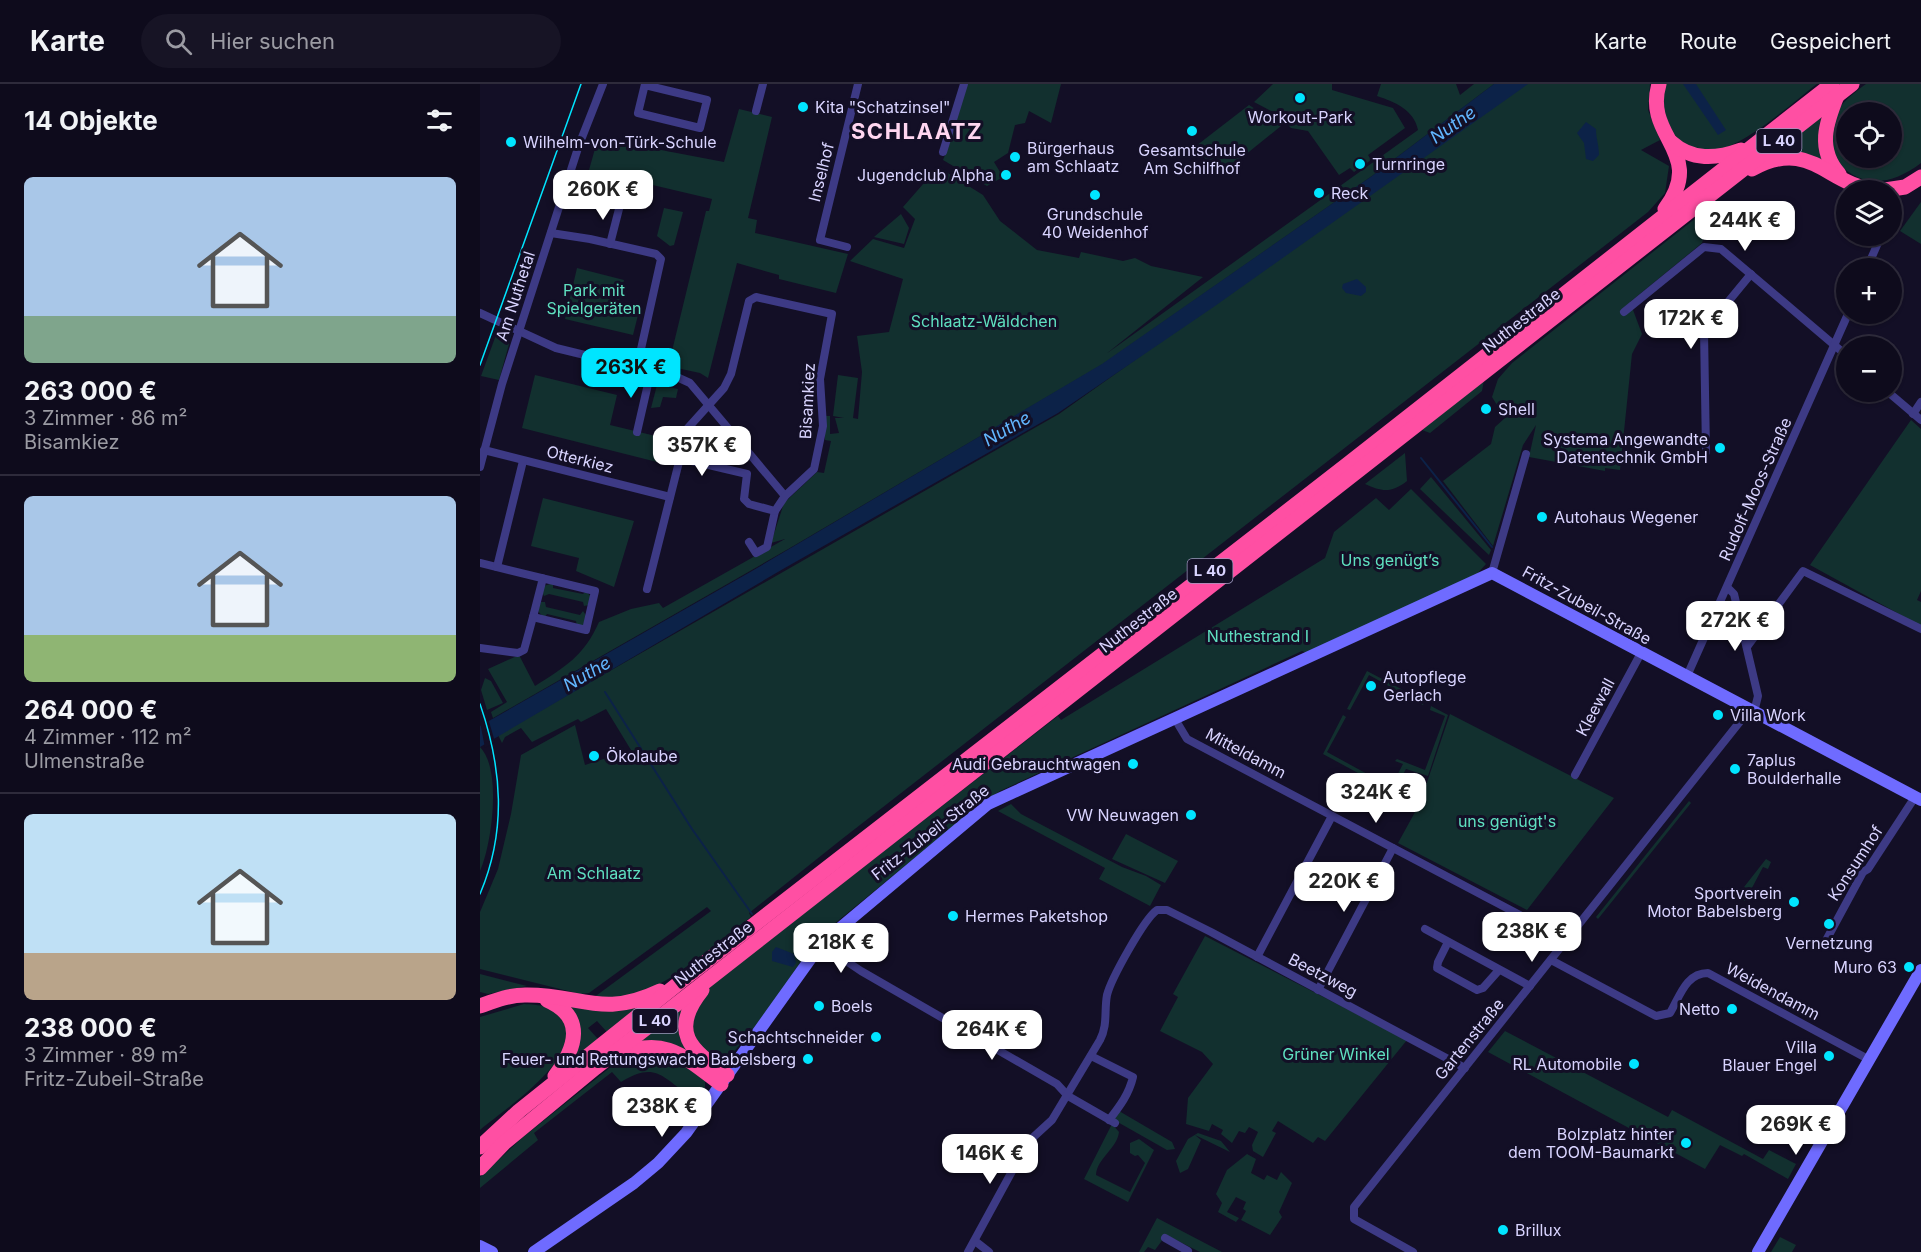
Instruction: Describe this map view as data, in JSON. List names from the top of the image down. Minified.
{"streets":{"highway":["L 40","Nuthestraße"],"street":["Inselhof","Am Nuthetal","Bisamkiez","Otterkiez","Rudolf-Moos-Straße","Fritz-Zubeil-Straße","Kleewall","Mitteldamm","Konsumhof","Beetzweg","Weidendamm","Gartenstraße"]},"crossings":[["Am Nuthetal","Otterkiez"],["Rudolf-Moos-Straße","Fritz-Zubeil-Straße"],["Fritz-Zubeil-Straße","Kleewall"],["Fritz-Zubeil-Straße","Mitteldamm"],["Fritz-Zubeil-Straße","Konsumhof"],["Fritz-Zubeil-Straße","Gartenstraße"],["Mitteldamm","Gartenstraße"],["Beetzweg","Gartenstraße"],["Weidendamm","Gartenstraße"]],"districts":["SCHLAATZ"],"water":["Nuthe"],"parks":["Park mit Spielgeräten","Schlaatz-Wäldchen","Uns genügt’s","Nuthestrand I","uns genügt's","Am Schlaatz","Grüner Winkel"],"places":["Workout-Park","Kita \"Schatzinsel\"","Gesamtschule Am Schilfhof","Wilhelm-von-Türk-Schule","Bürgerhaus am Schlaatz","Turnringe","Jugendclub Alpha","Reck","Grundschule 40 Weidenhof","Shell","Systema Angewandte Datentechnik GmbH","Autohaus Wegener","Autopflege Gerlach","Villa Work","Ökolaube","Audi Gebrauchtwagen","7aplus Boulderhalle","VW Neuwagen","Sportverein Motor Babelsberg","Hermes Paketshop","Vernetzung","Muro 63","Boels","Netto","Schachtschneider","Villa Blauer Engel","Feuer- und Rettungswache Babelsberg","RL Automobile","Bolzplatz hinter dem TOOM-Baumarkt","Brillux"],"page":{"header":"Karte","search":"Hier suchen","nav":["Karte","Route","Gespeichert"],"heading":"14 Objekte","map_buttons":["+","−"],"list":[{"name":"263 000 €","note":"3 Zimmer · 86 m² · Bisamkiez"},{"name":"264 000 €","note":"4 Zimmer · 112 m² · Ulmenstraße"},{"name":"238 000 €","note":"3 Zimmer · 89 m² · Fritz-Zubeil-Straße"}],"price":["260K €","244K €","172K €","263K €","357K €","272K €","324K €","220K €","238K €","218K €","264K €","238K €","269K €","146K €"]}}
